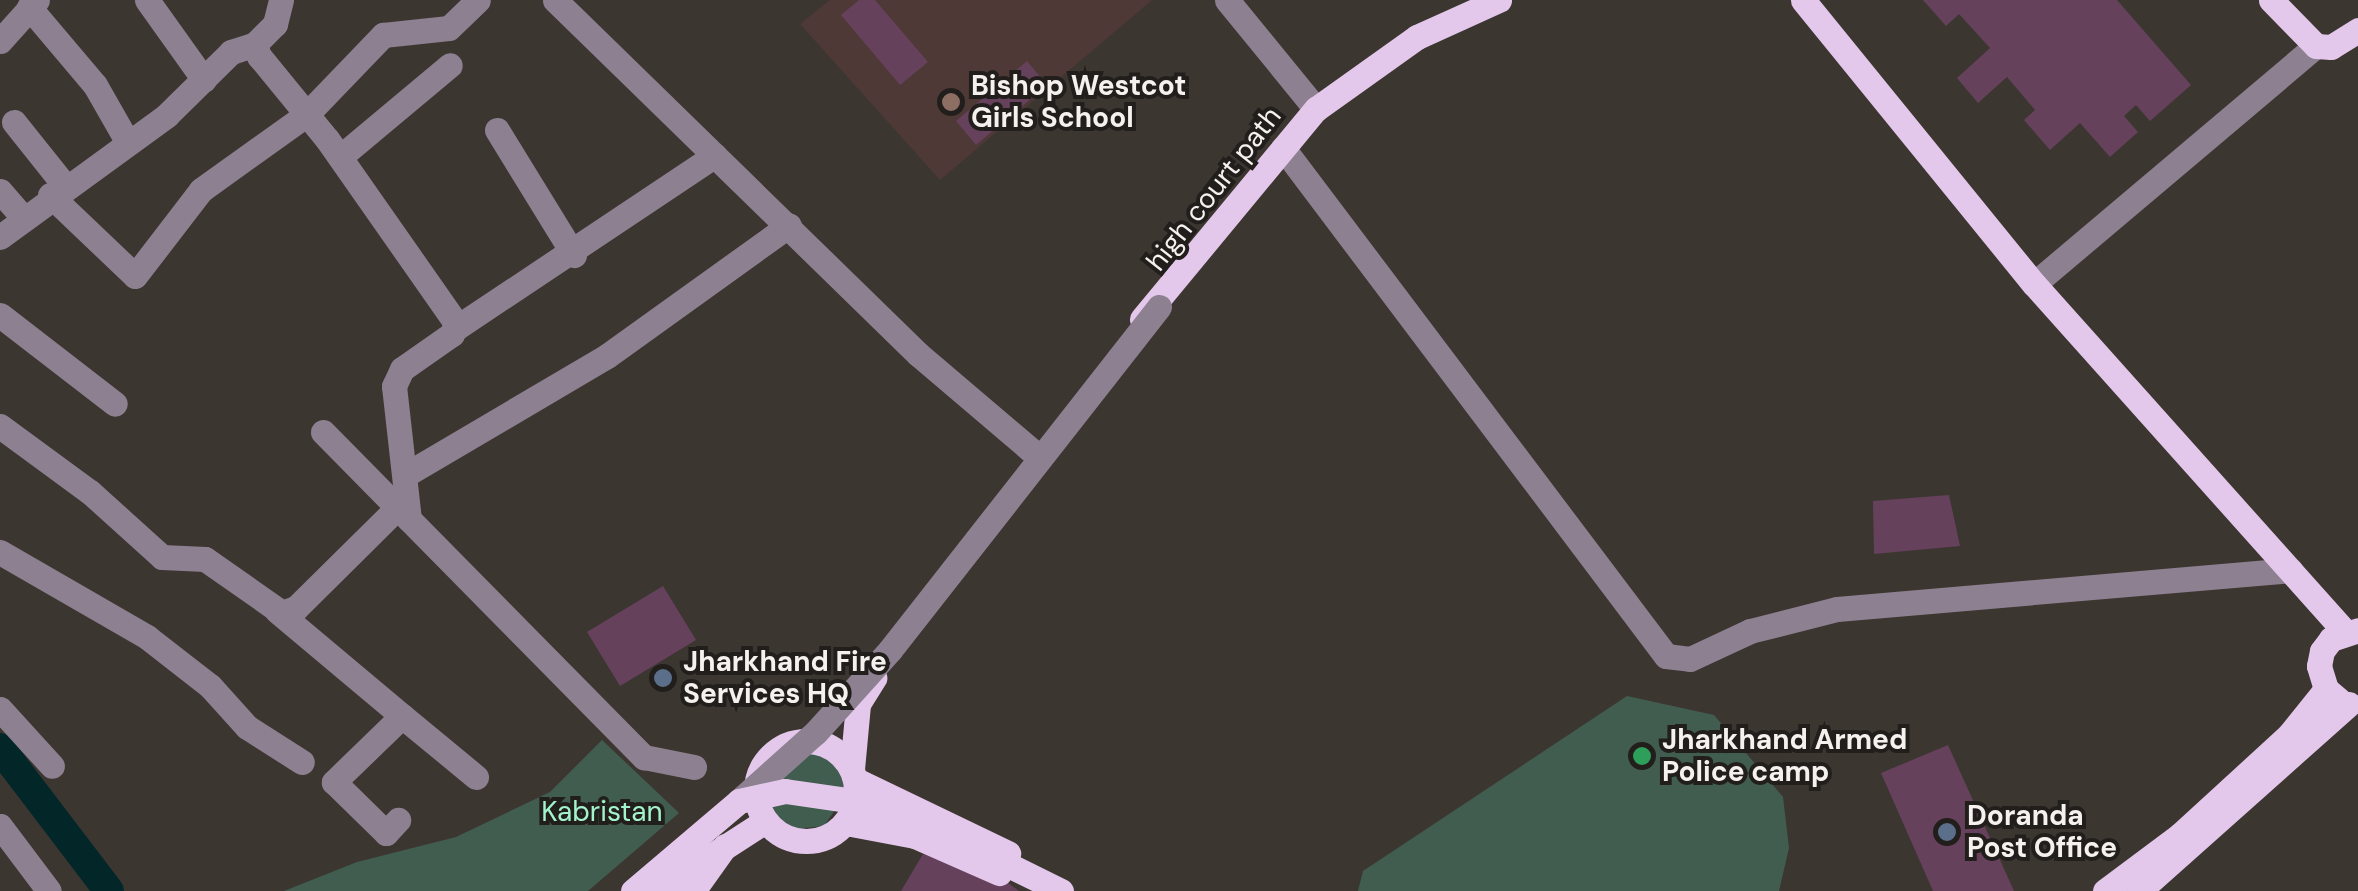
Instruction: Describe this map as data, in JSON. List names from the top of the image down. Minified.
{"streets":{"main road":["high court path"]},"parks":["Kabristan"],"places":["Bishop Westcot Girls School","Jharkhand Fire Services HQ","Jharkhand Armed Police camp","Doranda Post Office"]}
